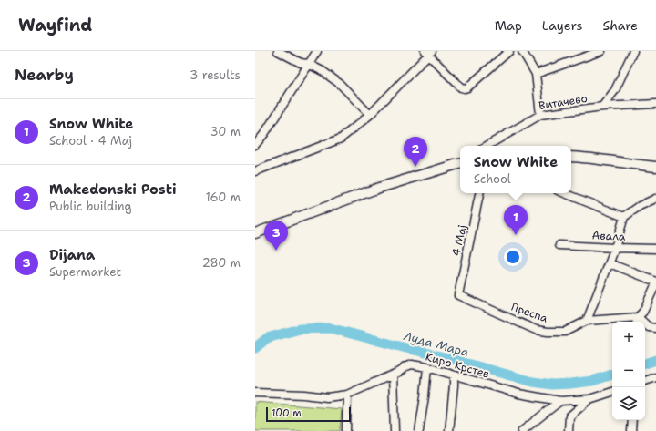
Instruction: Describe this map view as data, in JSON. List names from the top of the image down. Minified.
{"streets":{"street":["Витачево","Авала","4 Мај","Преспа","Киро Крстев"]},"crossings":[["4 Мај","Преспа"]],"water":["Луда Мара"],"scale_bar":"100 m","page":{"header":"Wayfind","nav":["Map","Layers","Share"],"heading":["Nearby","3 results"],"list":[{"mark":"1","name":"Snow White","note":"School · 4 Мај","value":"30 m"},{"mark":"2","name":"Makedonski Posti","note":"Public building","value":"160 m"},{"mark":"3","name":"Dijana","note":"Supermarket","value":"280 m"}],"pins":["2","1","3"],"popup":["Snow White","School"],"map_buttons":["+","−"],"scale":"100 m"}}
